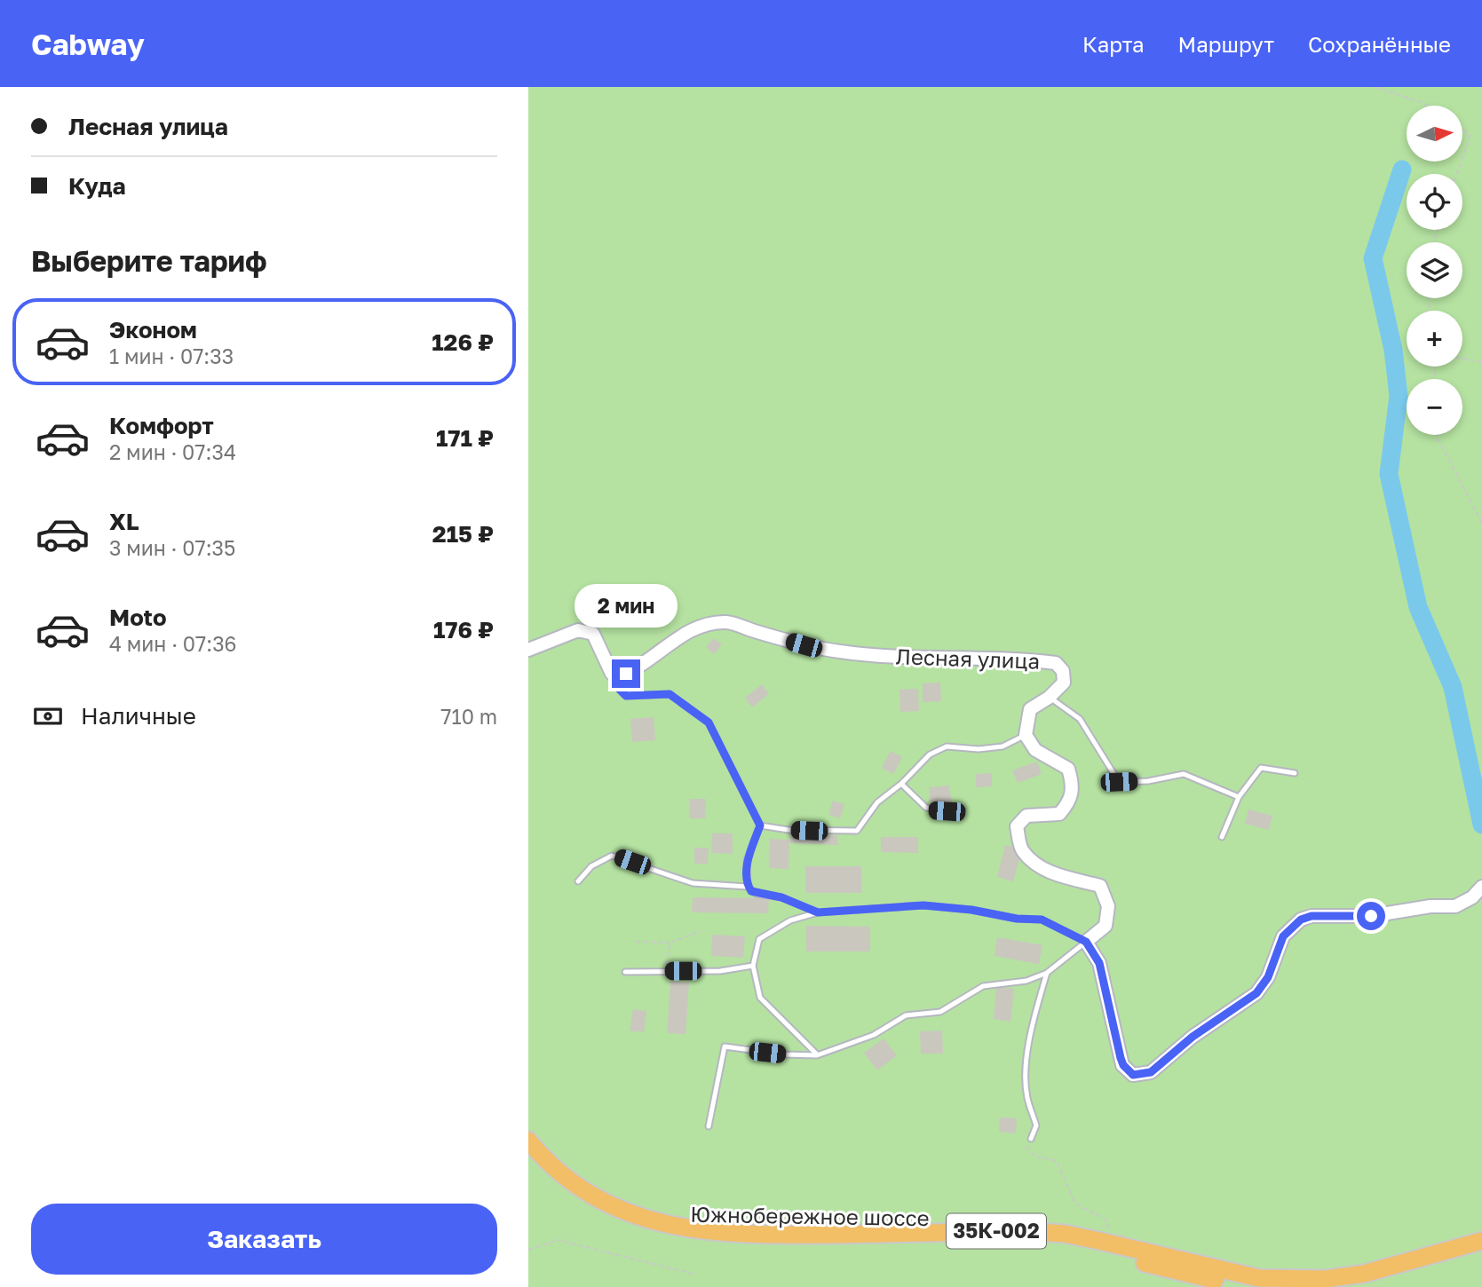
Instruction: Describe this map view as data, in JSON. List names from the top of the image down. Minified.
{"streets":{"highway":["Южнобережное шоссе","35К-002"],"street":["Лесная улица"]},"north":"right","page":{"header":"Cabway","nav":["Карта","Маршрут","Сохранённые"],"banner":["Лесная улица","Куда"],"map_buttons":["+","−"],"heading":"Выберите тариф","list":[{"name":"Эконом","note":"1 мин · 07:33","value":"126 ₽"},{"name":"Комфорт","note":"2 мин · 07:34","value":"171 ₽"},{"name":"XL","note":"3 мин · 07:35","value":"215 ₽"},{"name":"Moto","note":"4 мин · 07:36","value":"176 ₽"}],"bubble":"2 мин","pay":["Наличные","710 m"],"buttons":"Заказать"}}
